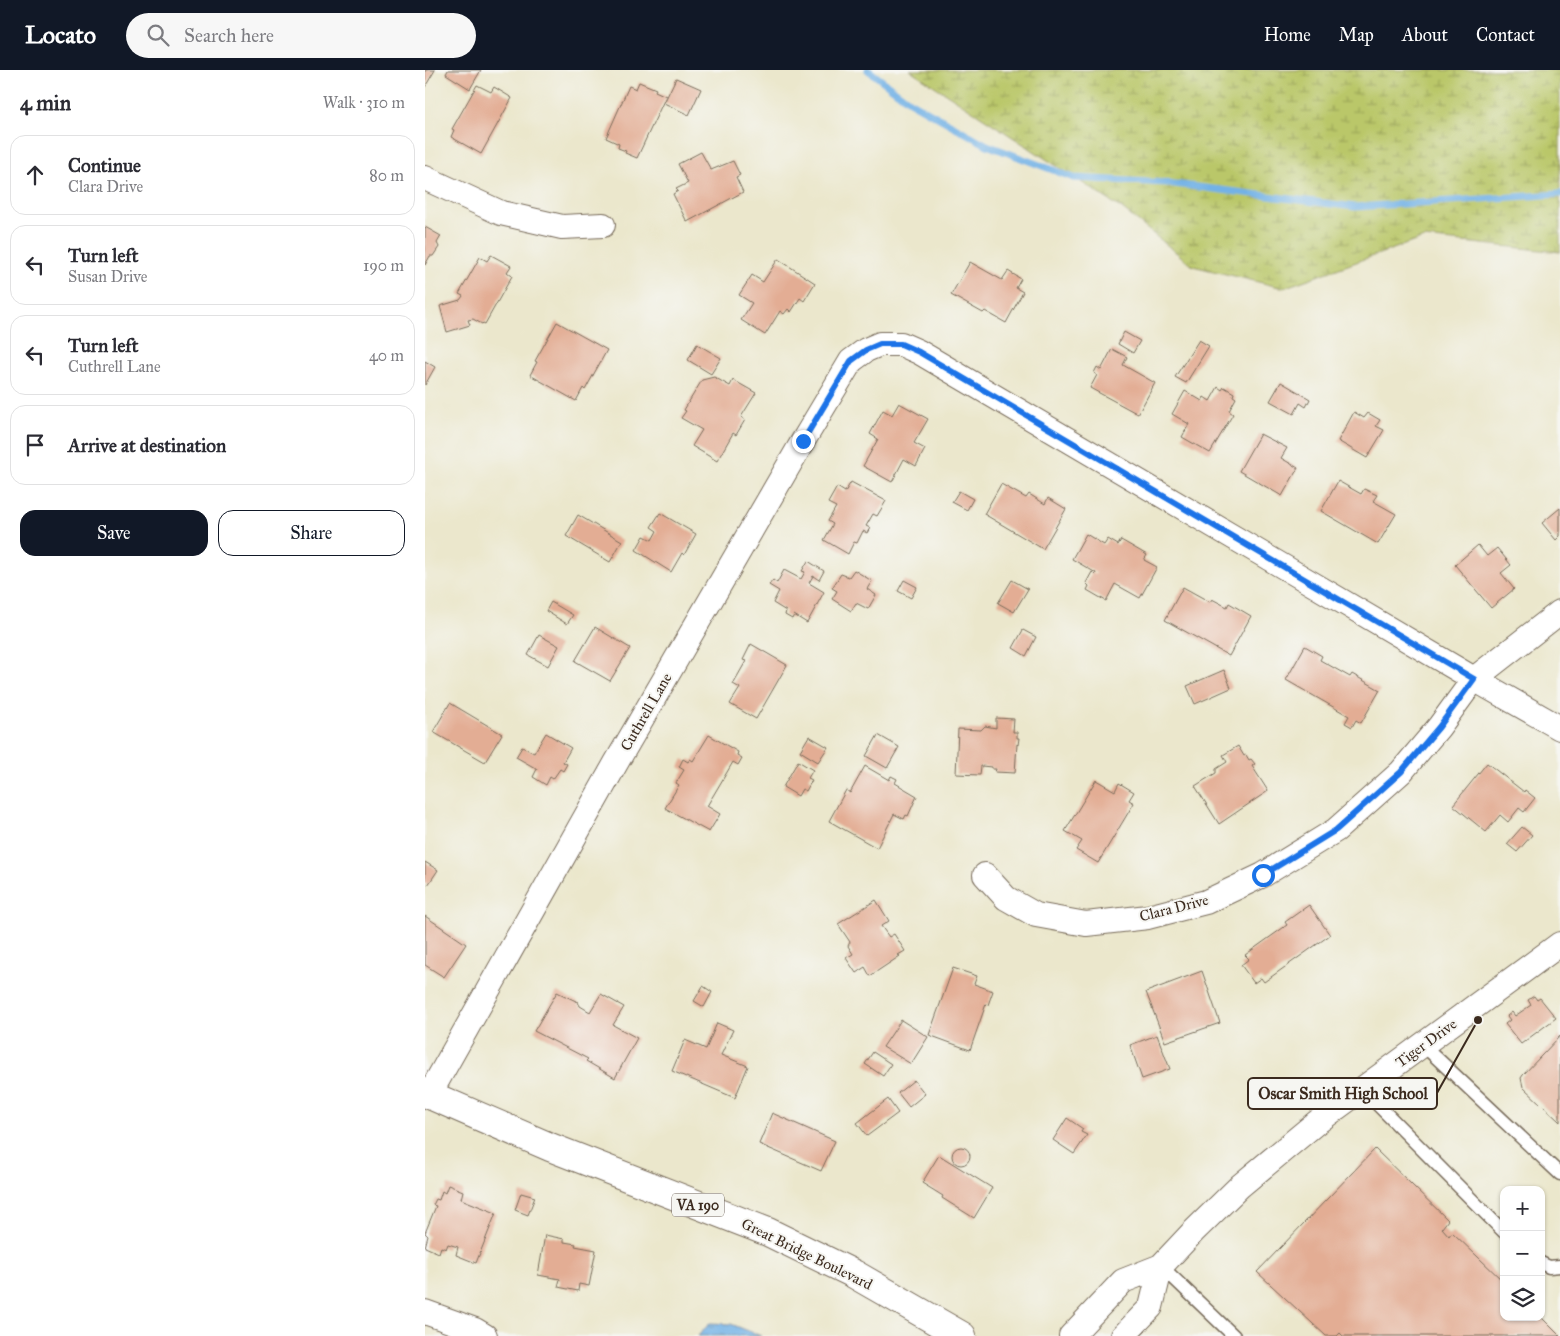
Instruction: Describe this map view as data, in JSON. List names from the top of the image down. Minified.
{"streets":{"main road":["VA 190","Great Bridge Boulevard"],"street":["Cuthrell Lane","Clara Drive","Tiger Drive"]},"crossings":[["Cuthrell Lane","Clara Drive"],["Cuthrell Lane","Great Bridge Boulevard"]],"places":["Oscar Smith High School"],"page":{"header":"Locato","search":"Search here","nav":["Home","Map","About","Contact"],"heading":["4 min","Walk · 310 m"],"list":[["Continue","Clara Drive","80 m"],["Turn left","Susan Drive","190 m"],["Turn left","Cuthrell Lane","40 m"],"Arrive at destination"],"buttons":["Save","Share"],"map_buttons":["+","−"]}}
